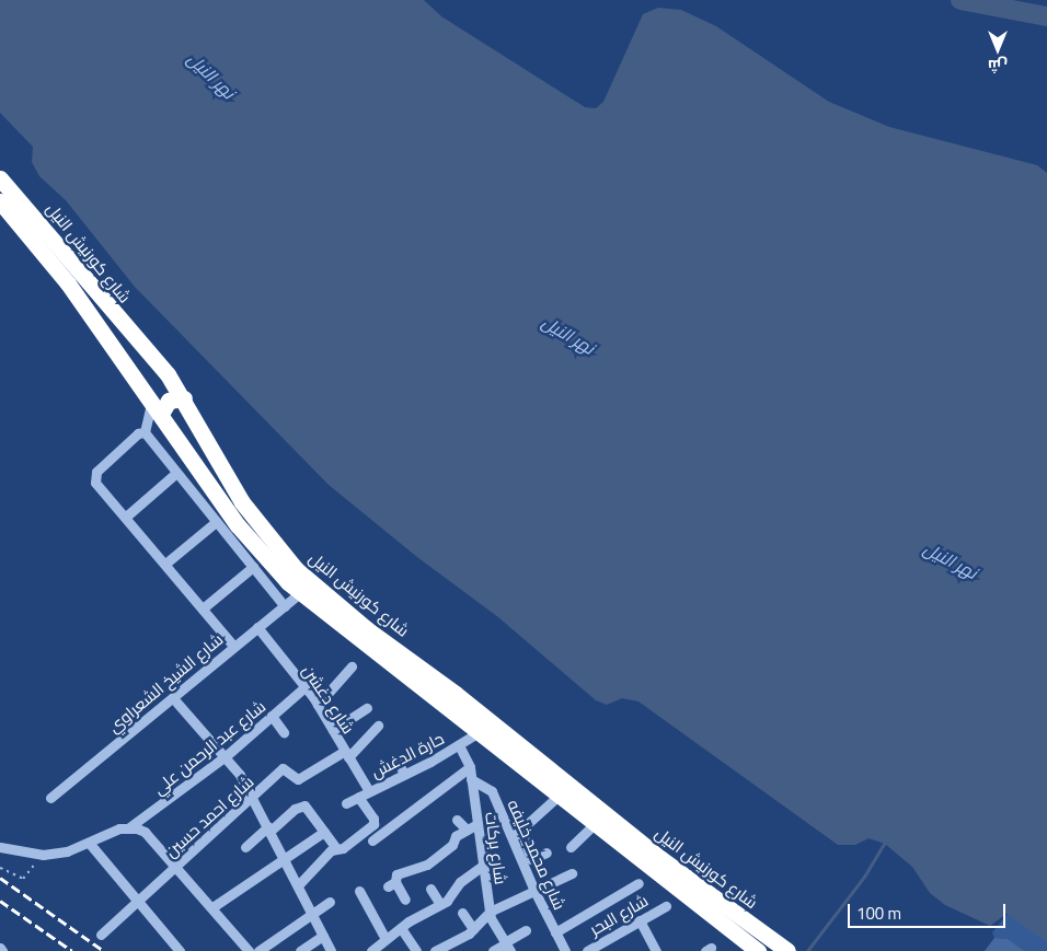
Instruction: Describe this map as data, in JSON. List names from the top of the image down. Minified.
{"streets":{"highway":["شارع كورنيش النيل"],"street":["شارع الشيخ الشعراوي","شارع دغشن","شارع عبد الرحمن علي","حارة الدغش","شارع احمد حسين","شارع بركات","شارع محمد خليفه","شارع البحر"]},"crossings":[["شارع كورنيش النيل","شارع الشيخ الشعراوي"],["شارع كورنيش النيل","حارة الدغش"],["شارع الشيخ الشعراوي","شارع دغشن"],["شارع دغشن","شارع عبد الرحمن علي"],["شارع دغشن","حارة الدغش"],["شارع دغشن","شارع احمد حسين"],["حارة الدغش","شارع بركات"],["شارع بركات","شارع محمد خليفه"]],"water":["نهر النيل"],"scale_bar":"100 m","north":"bottom"}
